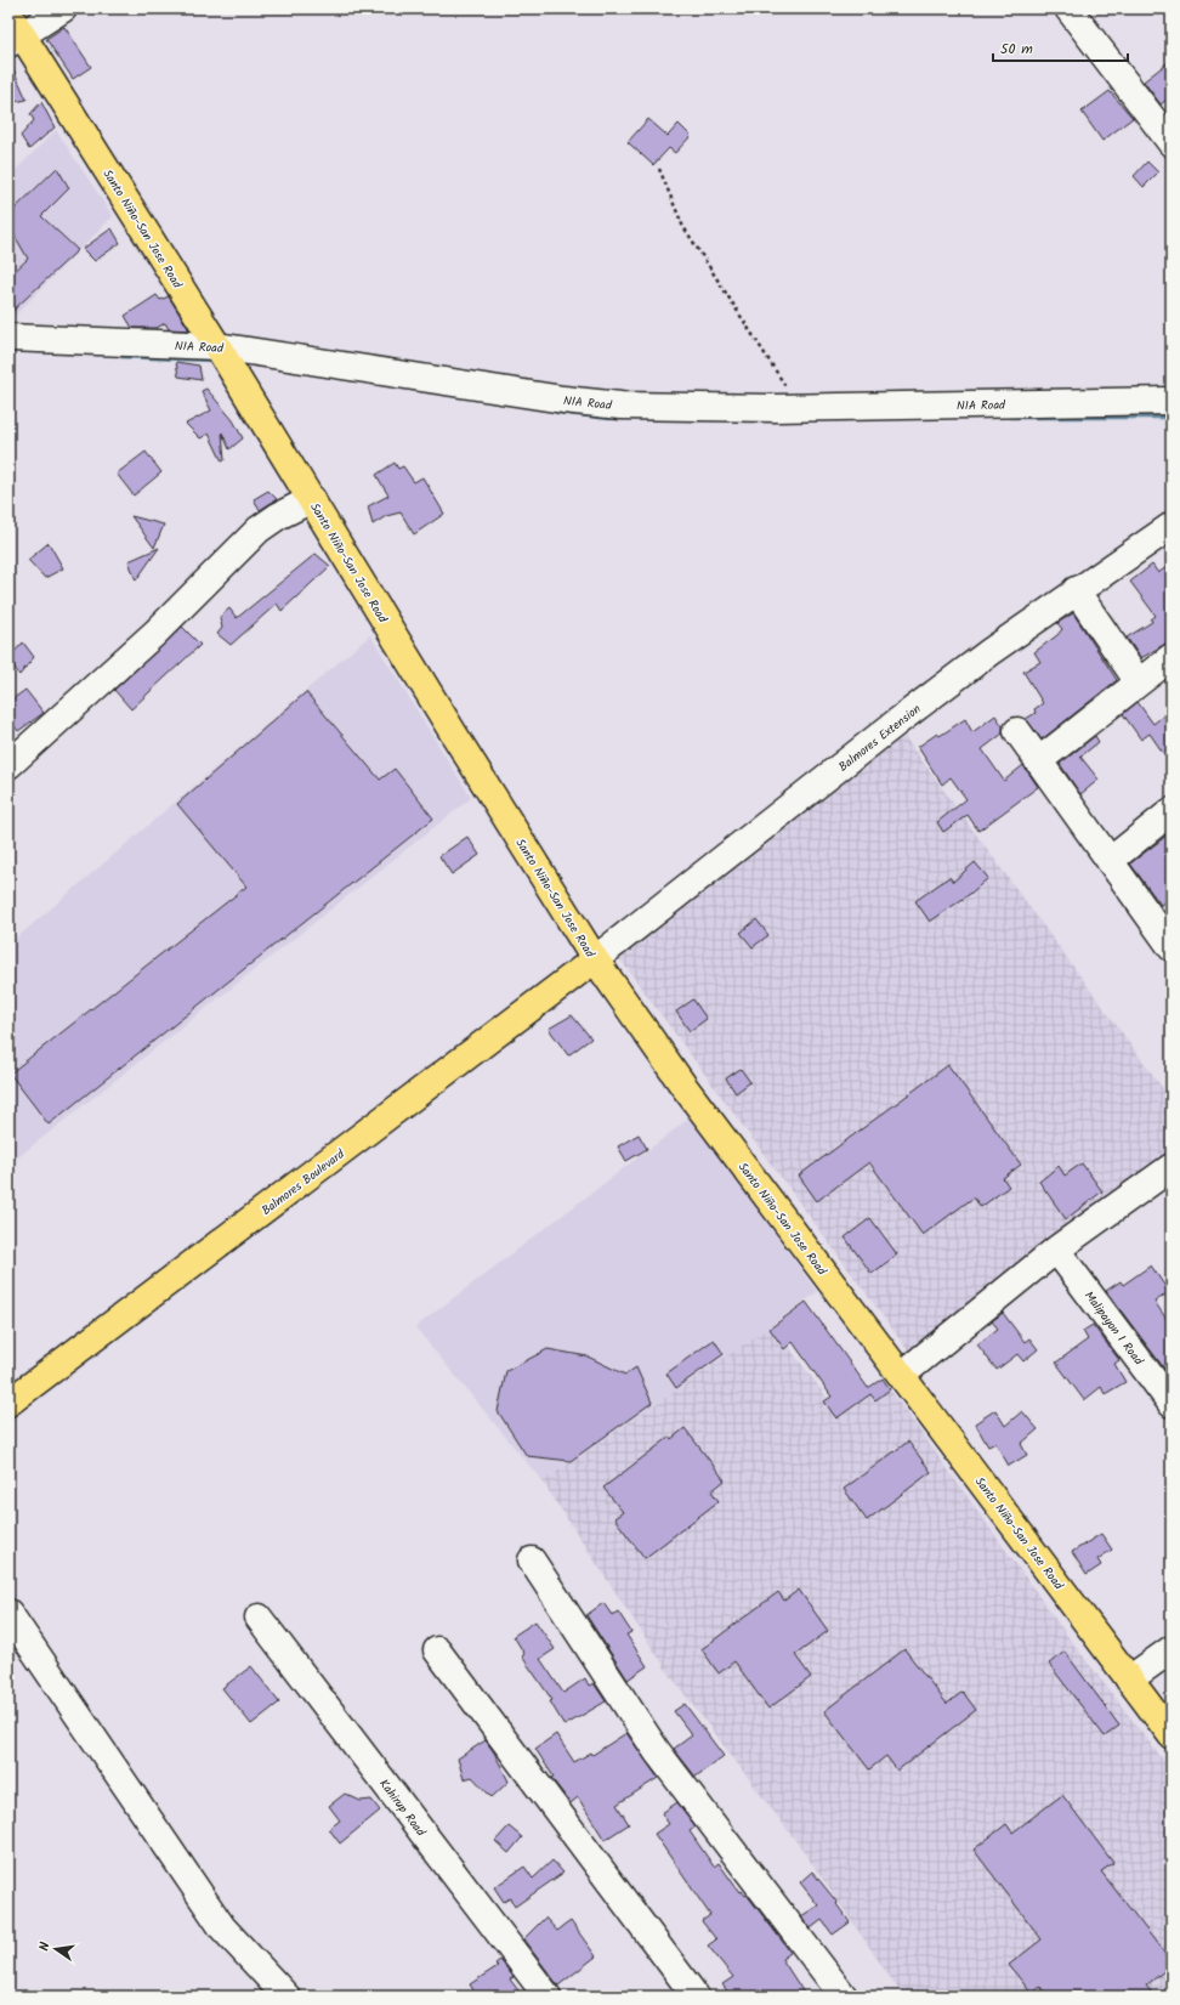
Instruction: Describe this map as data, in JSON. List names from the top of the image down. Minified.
{"streets":{"main road":["Santo Niño-San Jose Road","Balmores Boulevard"],"street":["NIA Road","Balmores Extension","Malipayon I Road","Kahirup Road"]},"crossings":[["Santo Niño-San Jose Road","NIA Road"],["Santo Niño-San Jose Road","Balmores Extension"],["Santo Niño-San Jose Road","Balmores Boulevard"],["Balmores Extension","Balmores Boulevard"]],"scale_bar":"50 m","north":"left"}
